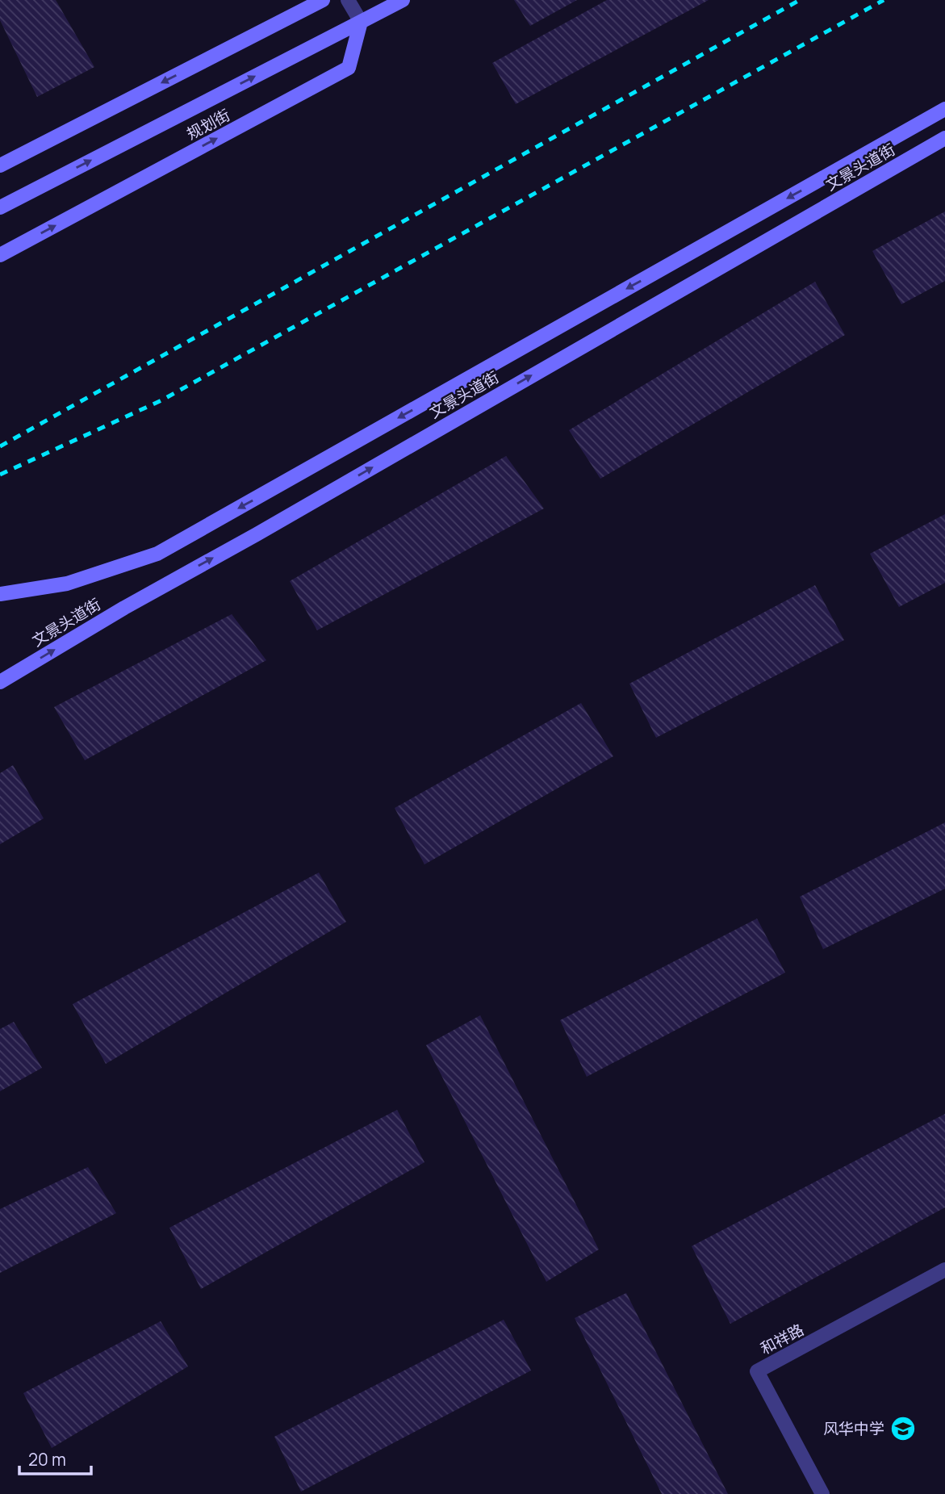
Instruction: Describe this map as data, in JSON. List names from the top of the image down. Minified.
{"streets":{"main road":["规划街","文景头道街"],"street":["和祥路"]},"places":{"school or university":["风华中学"]},"scale_bar":"20 m"}
